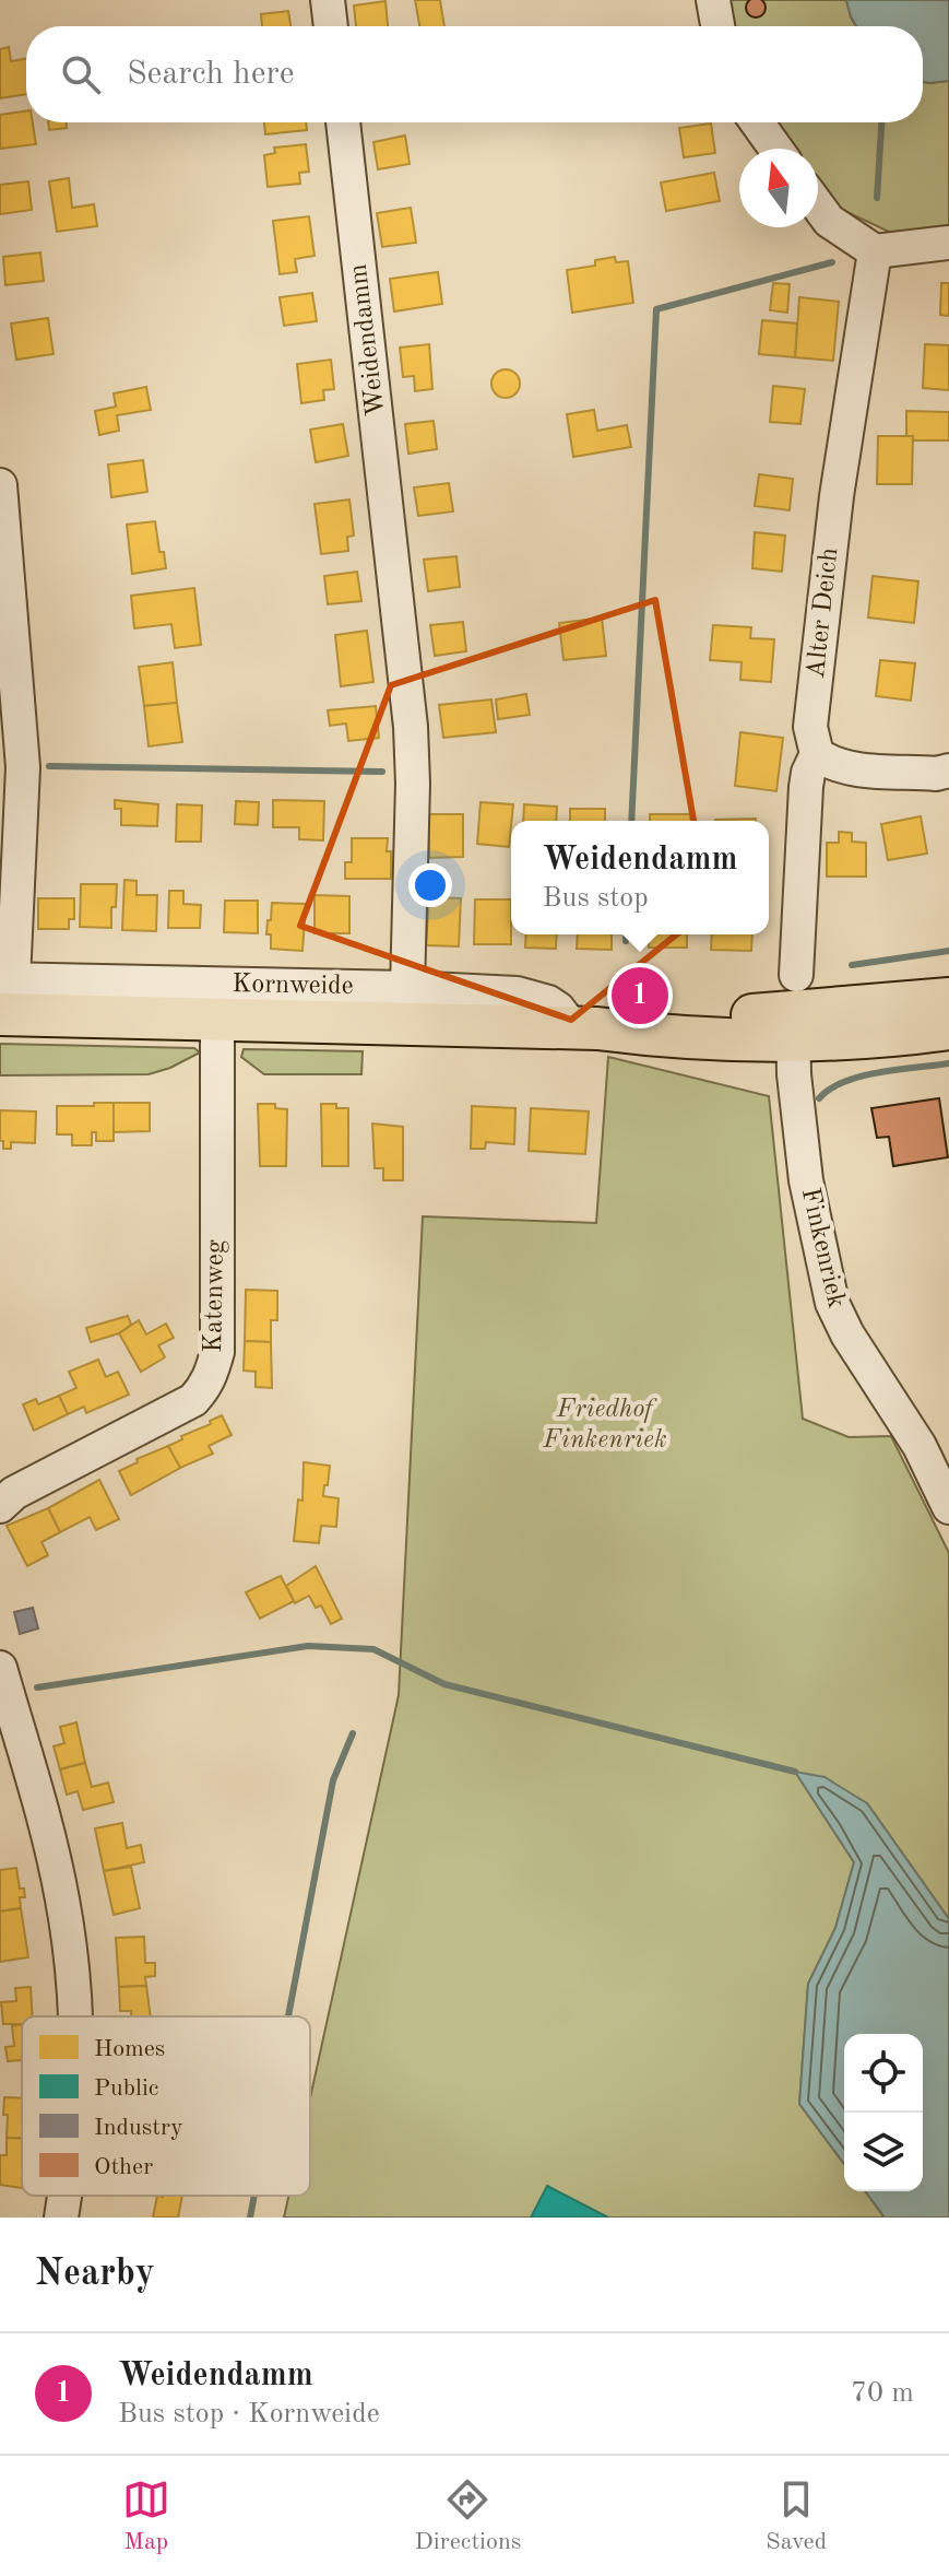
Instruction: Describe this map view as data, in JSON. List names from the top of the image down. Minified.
{"streets":{"main road":["Kornweide"],"street":["Weidendamm","Alter Deich","Finkenriek","Katenweg"]},"crossings":[["Weidendamm","Kornweide"],["Alter Deich","Kornweide"],["Alter Deich","Finkenriek"],["Kornweide","Finkenriek"],["Kornweide","Katenweg"]],"parks":["Friedhof Finkenriek"],"legend":["Homes","Public","Industry","Other"],"north":"top","page":{"search":"Search here","popup":["Weidendamm","Bus stop"],"pins":"1","heading":"Nearby","list":[{"mark":"1","name":"Weidendamm","note":"Bus stop · Kornweide","value":"70 m"}],"nav":["Map","Directions","Saved"]}}
